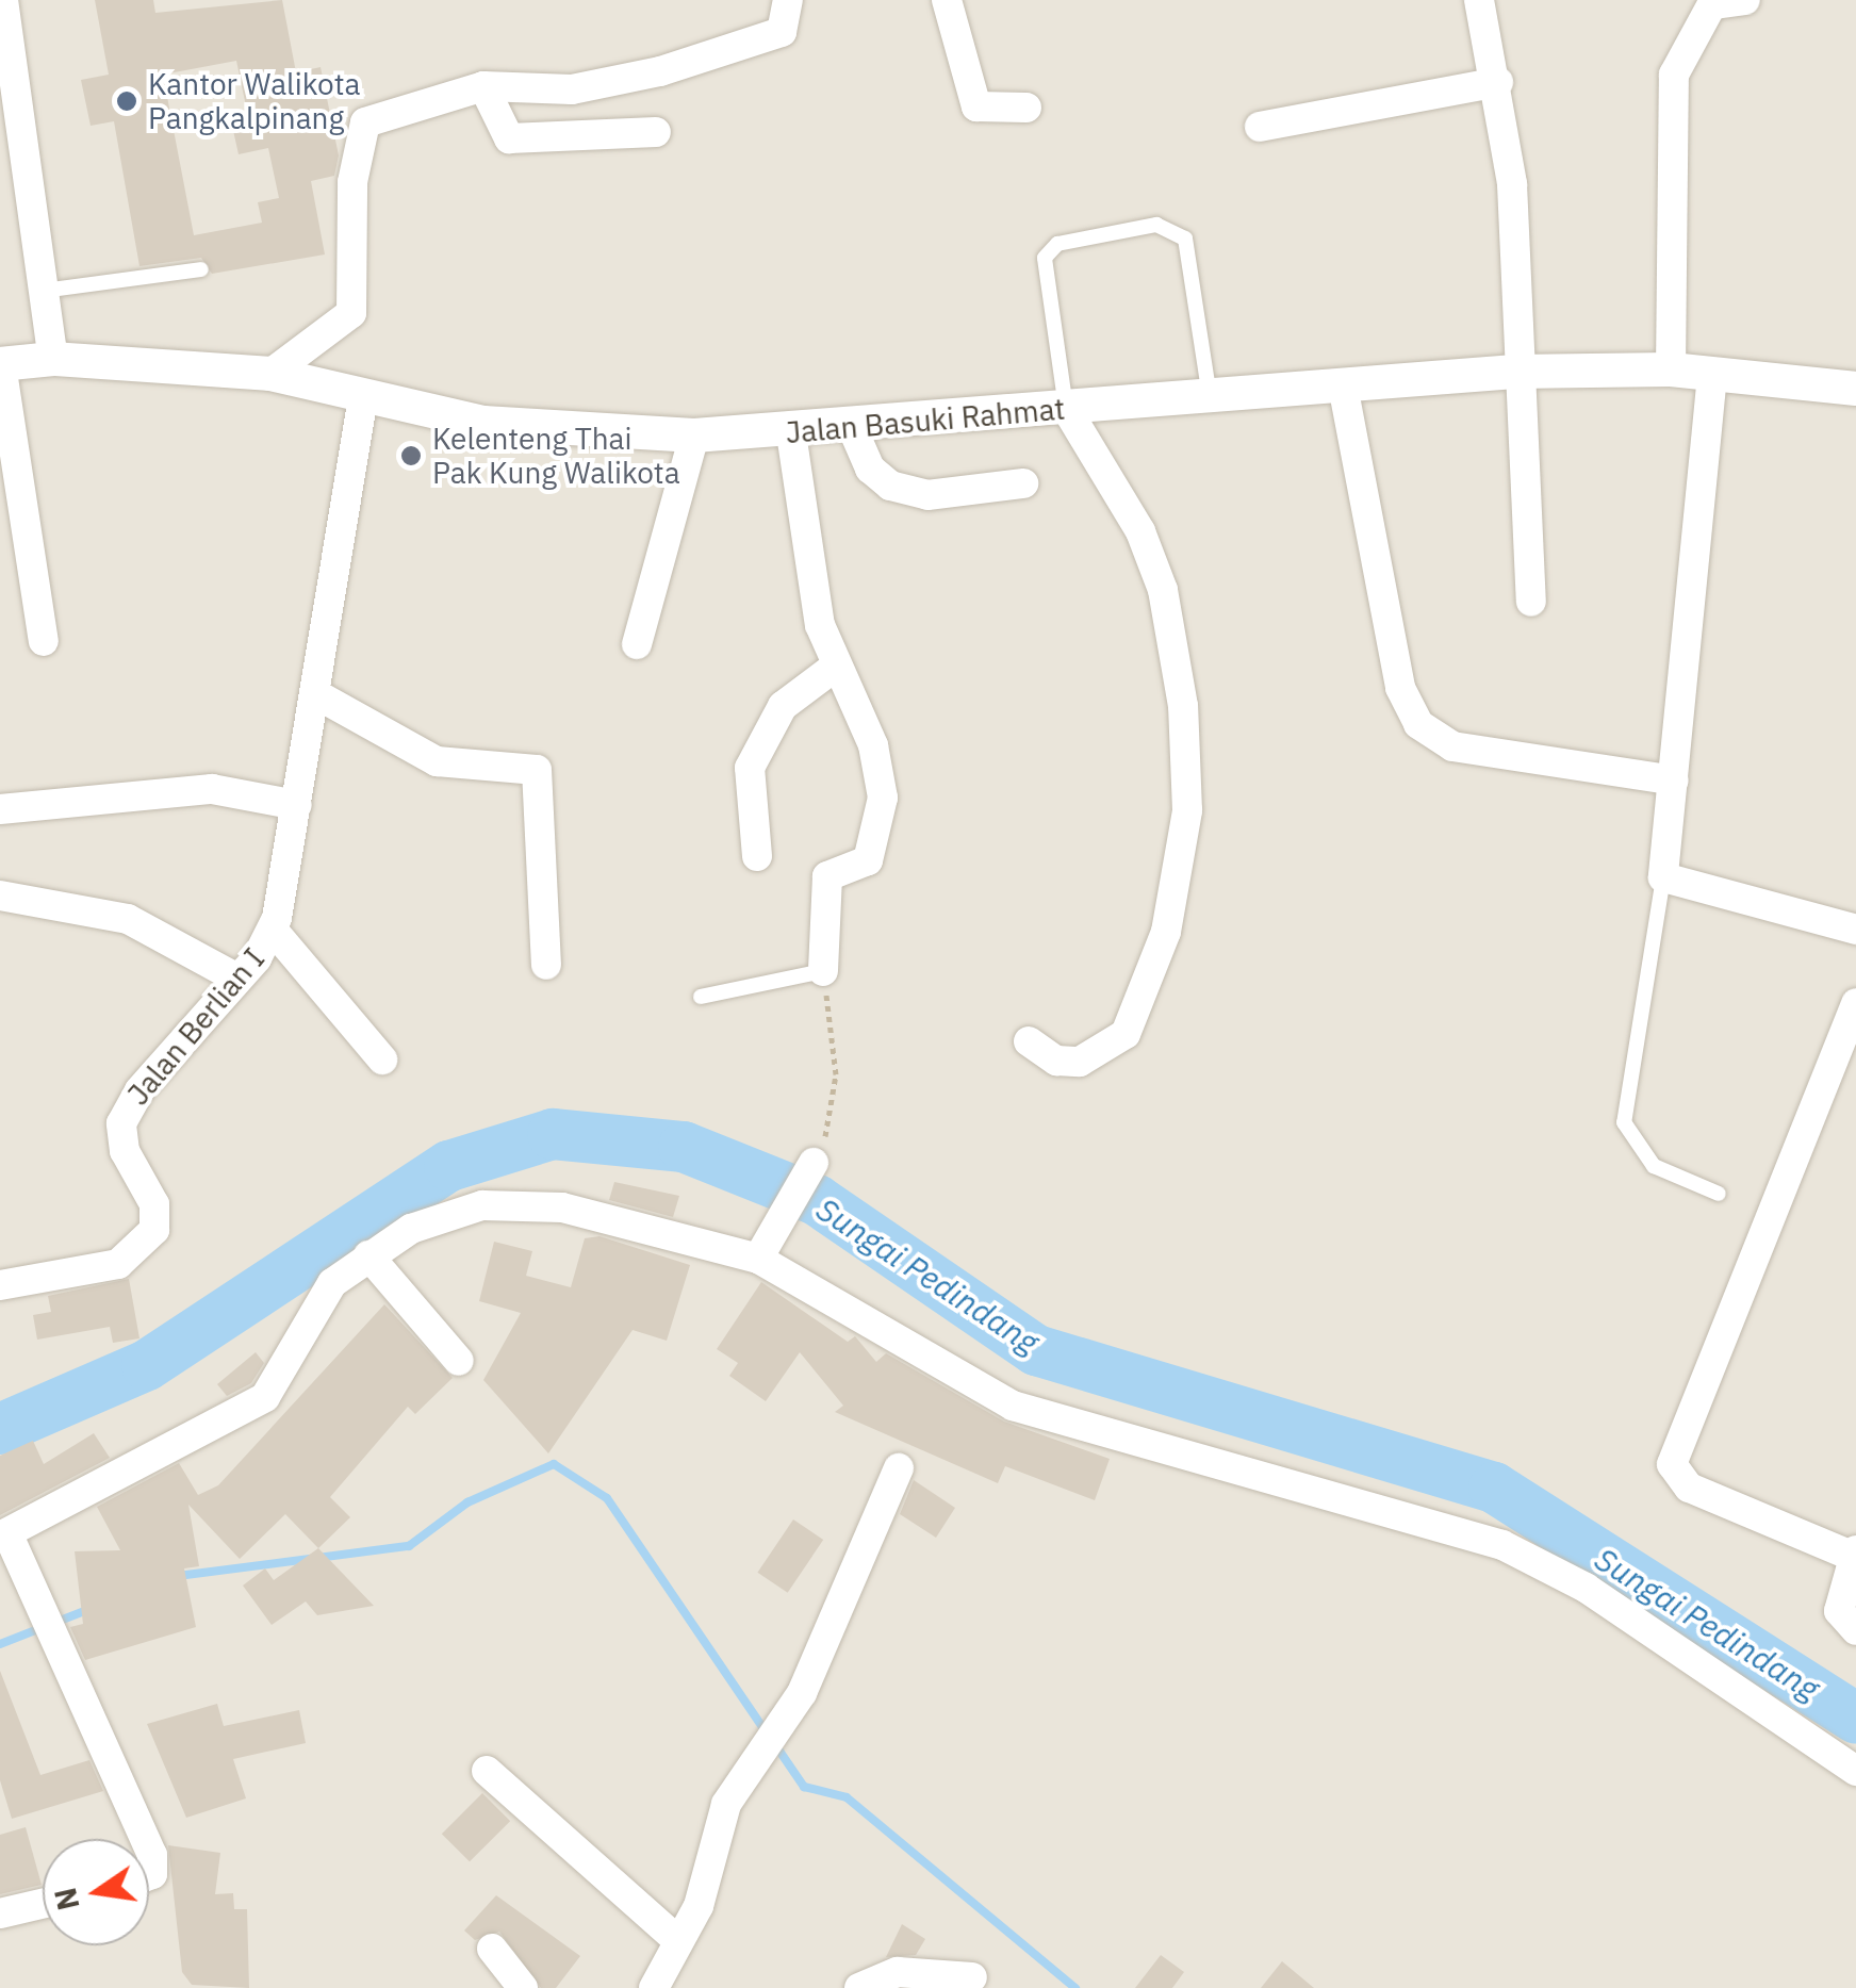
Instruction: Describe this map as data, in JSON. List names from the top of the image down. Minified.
{"streets":{"street":["Jalan Basuki Rahmat","Jalan Berlian I"]},"crossings":[["Jalan Basuki Rahmat","Jalan Berlian I"]],"water":["Sungai Pedindang"],"places":["Kantor Walikota Pangkalpinang","Kelenteng Thai Pak Kung Walikota"],"north":"left"}
